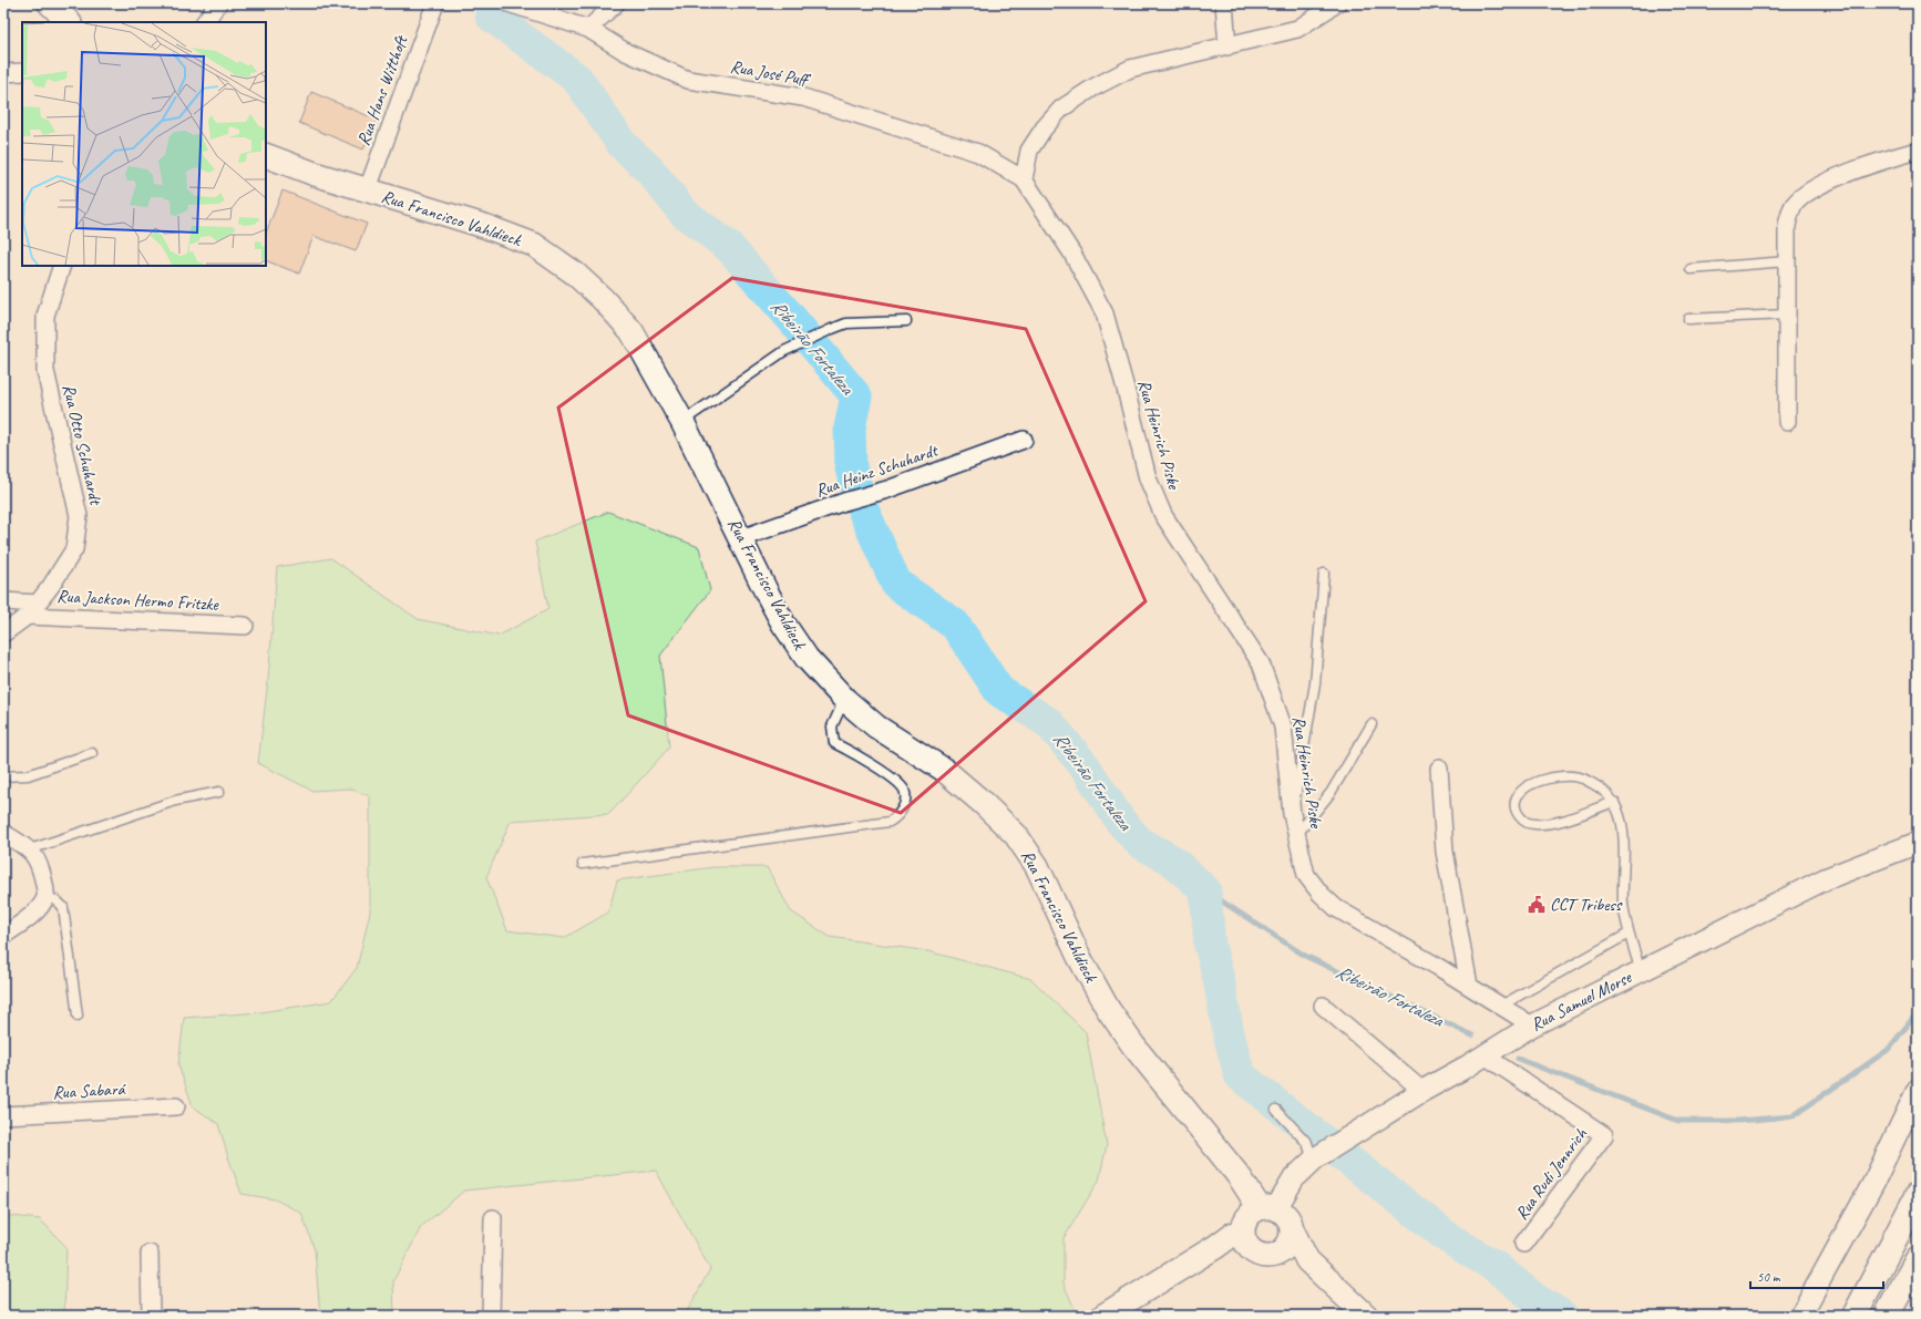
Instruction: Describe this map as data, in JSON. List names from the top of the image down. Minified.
{"streets":{"main road":["Rua Francisco Vahldieck"],"street":["Rua José Puff","Rua Hans Witthoft","Rua Heinrich Piske","Rua Otto Schuhardt","Rua Heinz Schuhardt","Rua Jackson Hermo Fritzke","Rua Samuel Morse","Rua Sabará","Rua Rudi Jennrich"]},"crossings":[["Rua José Puff","Rua Heinrich Piske"],["Rua Hans Witthoft","Rua Francisco Vahldieck"],["Rua Francisco Vahldieck","Rua Heinz Schuhardt"],["Rua Francisco Vahldieck","Rua Samuel Morse"],["Rua Heinrich Piske","Rua Samuel Morse"],["Rua Otto Schuhardt","Rua Jackson Hermo Fritzke"],["Rua Samuel Morse","Rua Rudi Jennrich"]],"water":["Ribeirão Fortaleza"],"places":{"public building":["CCT Tribess"]},"scale_bar":"50 m"}
